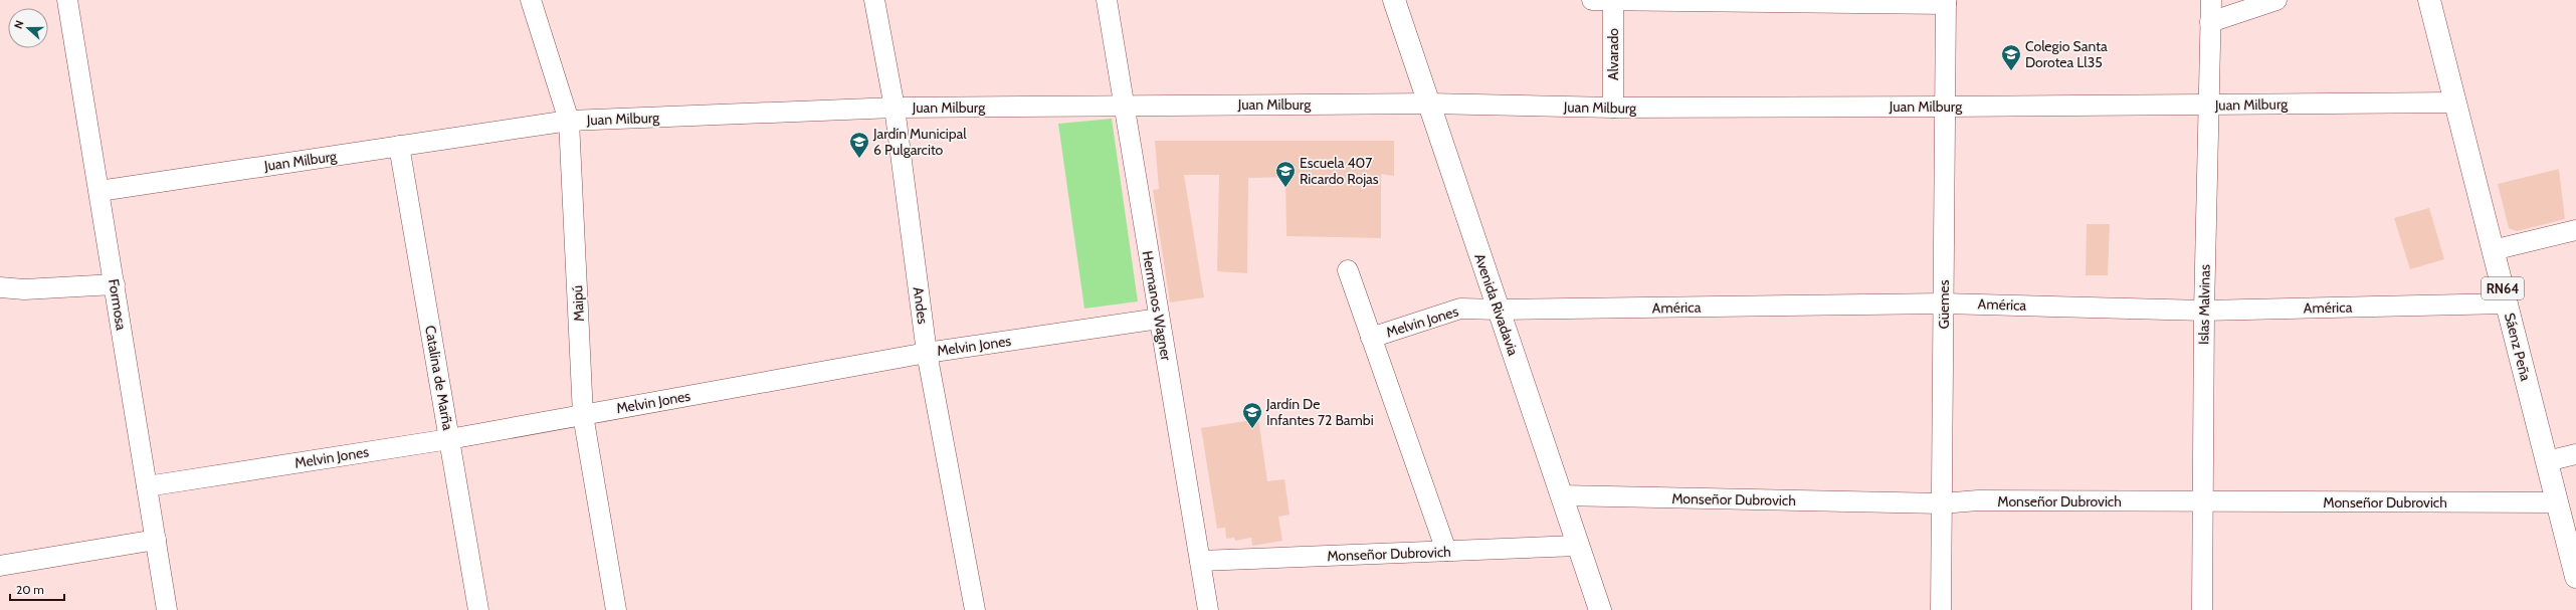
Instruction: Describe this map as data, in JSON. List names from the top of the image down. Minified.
{"streets":{"main road":["RN64","Avenida Rivadavia","Sáenz Peña"],"street":["Alvarado","Juan Milburg","Maipú","Formosa","Güemes","América","Islas Malvinas","Andes","Hermanos Wagner","Melvin Jones","Catalina de Marña","Monseñor Dubrovich"]},"crossings":[["Alvarado","Juan Milburg"],["Juan Milburg","Maipú"],["Juan Milburg","Formosa"],["Juan Milburg","Avenida Rivadavia"],["Juan Milburg","Güemes"],["Juan Milburg","Islas Malvinas"],["Juan Milburg","Andes"],["Juan Milburg","Hermanos Wagner"],["Juan Milburg","Sáenz Peña"],["Juan Milburg","Catalina de Marña"],["Maipú","Melvin Jones"],["Formosa","Melvin Jones"],["Avenida Rivadavia","América"],["Avenida Rivadavia","Melvin Jones"],["Avenida Rivadavia","Monseñor Dubrovich"],["Güemes","América"],["Güemes","Monseñor Dubrovich"],["América","Islas Malvinas"],["América","Melvin Jones"],["América","Sáenz Peña"],["Islas Malvinas","Monseñor Dubrovich"],["Andes","Melvin Jones"],["Hermanos Wagner","Melvin Jones"],["Hermanos Wagner","Monseñor Dubrovich"],["Melvin Jones","Catalina de Marña"],["Sáenz Peña","Monseñor Dubrovich"]],"places":{"school or university":["Colegio Santa Dorotea Ll35","Jardín Municipal 6 Pulgarcito","Escuela 407 Ricardo Rojas","Jardín De Infantes 72 Bambi"]},"scale_bar":"20 m","north":"left"}
